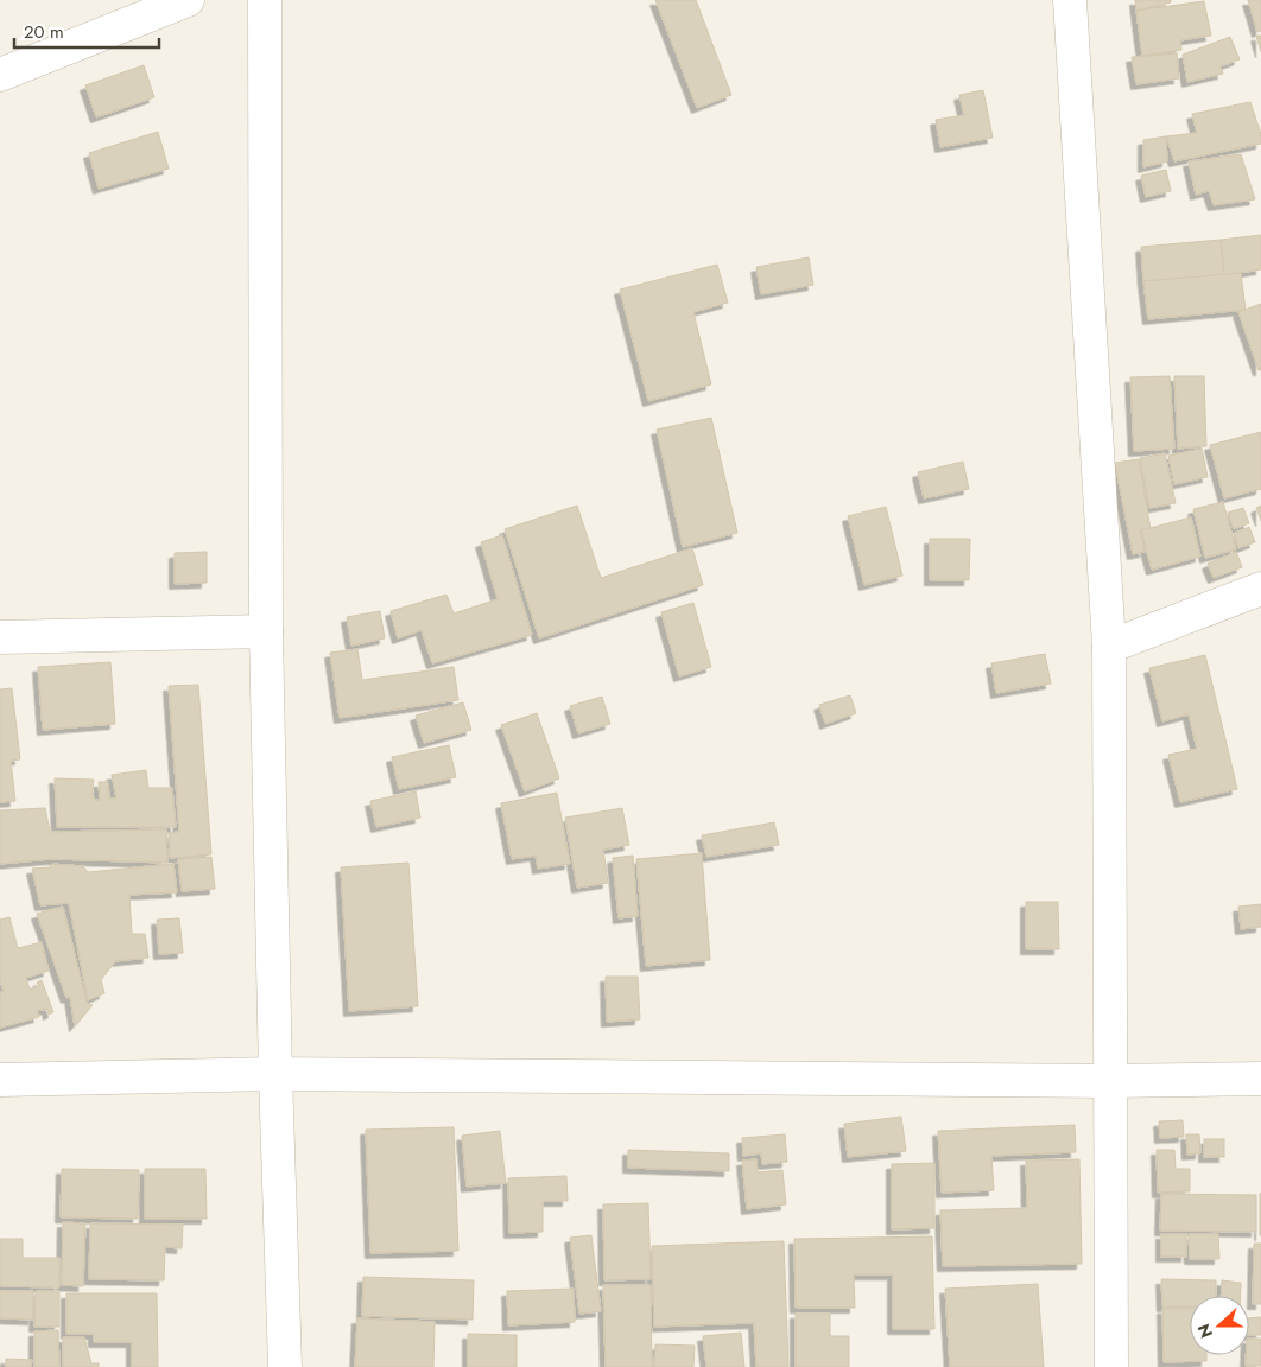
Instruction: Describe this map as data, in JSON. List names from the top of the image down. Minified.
{"scale_bar":"20 m","north":"left"}
